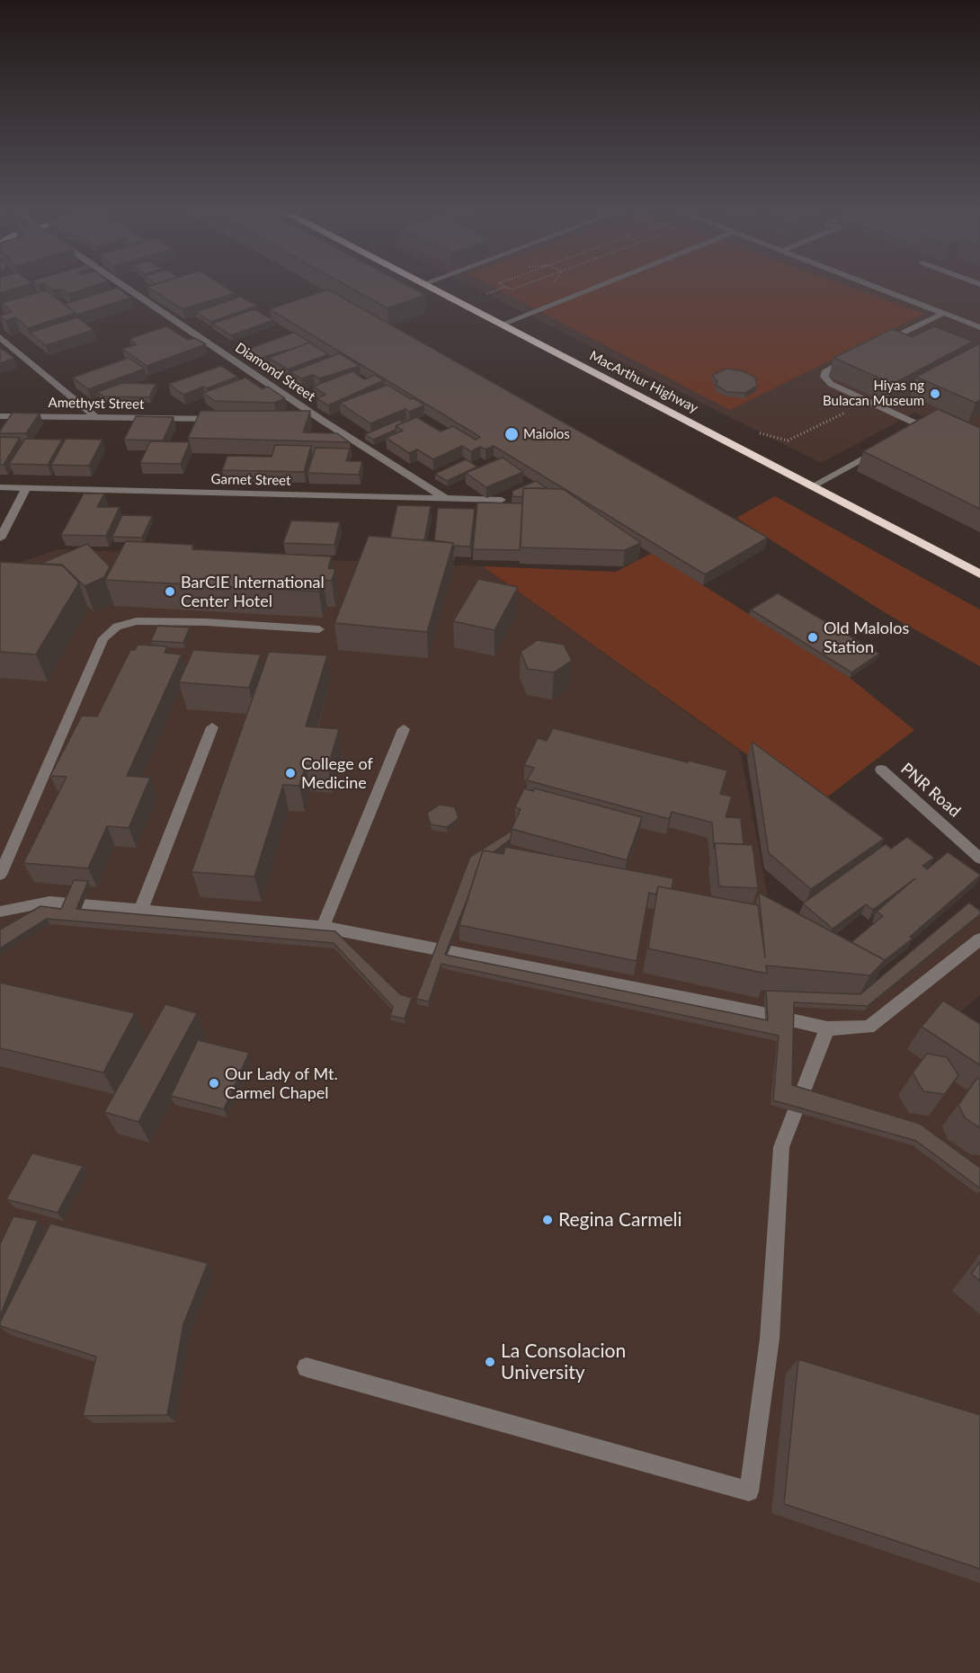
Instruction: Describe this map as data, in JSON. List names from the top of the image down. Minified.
{"streets":{"highway":["MacArthur Highway"],"street":["Diamond Street","Amethyst Street","Garnet Street","PNR Road"]},"crossings":[["Diamond Street","Garnet Street"]],"places":["Hiyas ng Bulacan Museum","Malolos","BarCIE International Center Hotel","Old Malolos Station","College of Medicine","Our Lady of Mt. Carmel Chapel","Regina Carmeli","La Consolacion University"]}
